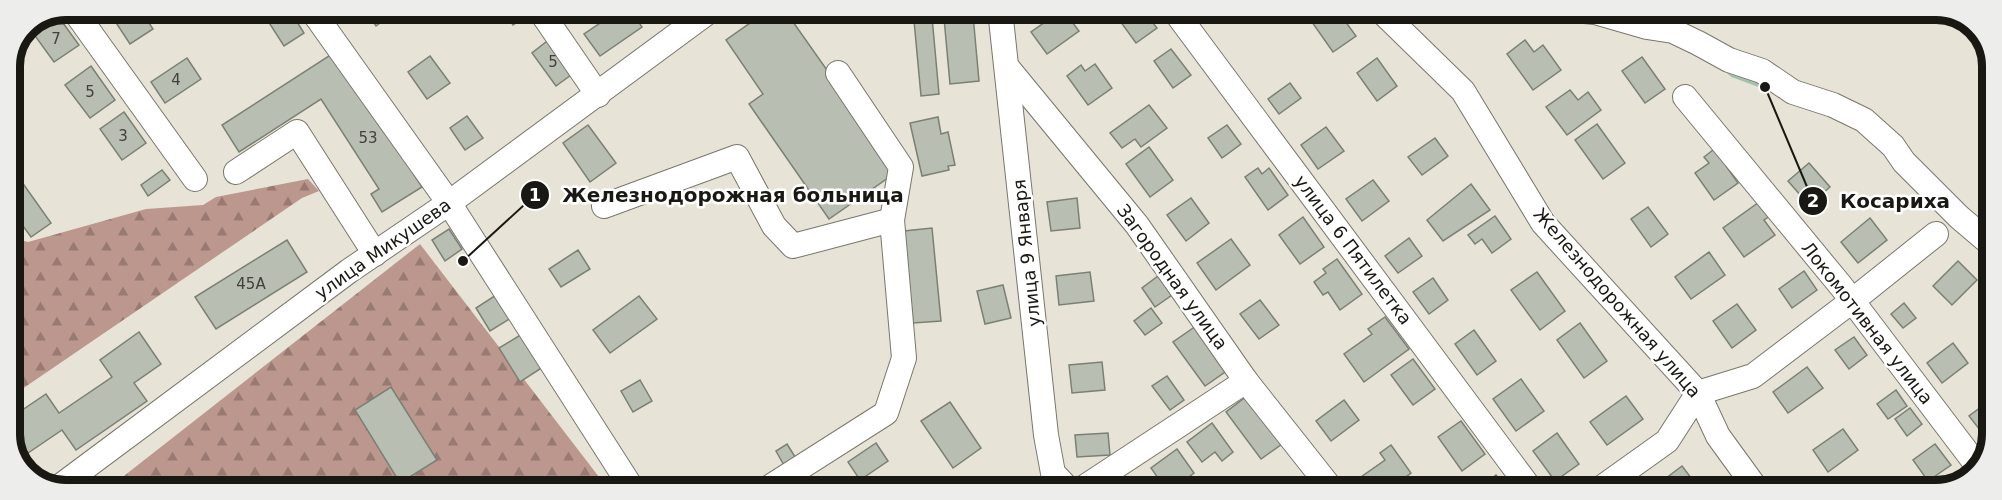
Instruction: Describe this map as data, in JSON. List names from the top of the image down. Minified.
{"streets":{"street":["улица Микушева","улица 6 Пятилетка","улица 9 Января","Загородная улица","Железнодорожная улица","Локомотивная улица"]},"crossings":[["улица 9 Января","Загородная улица"]],"places":["Косариха","Железнодорожная больница"],"house_numbers":["7","5","4","5","3","53","45А"]}
